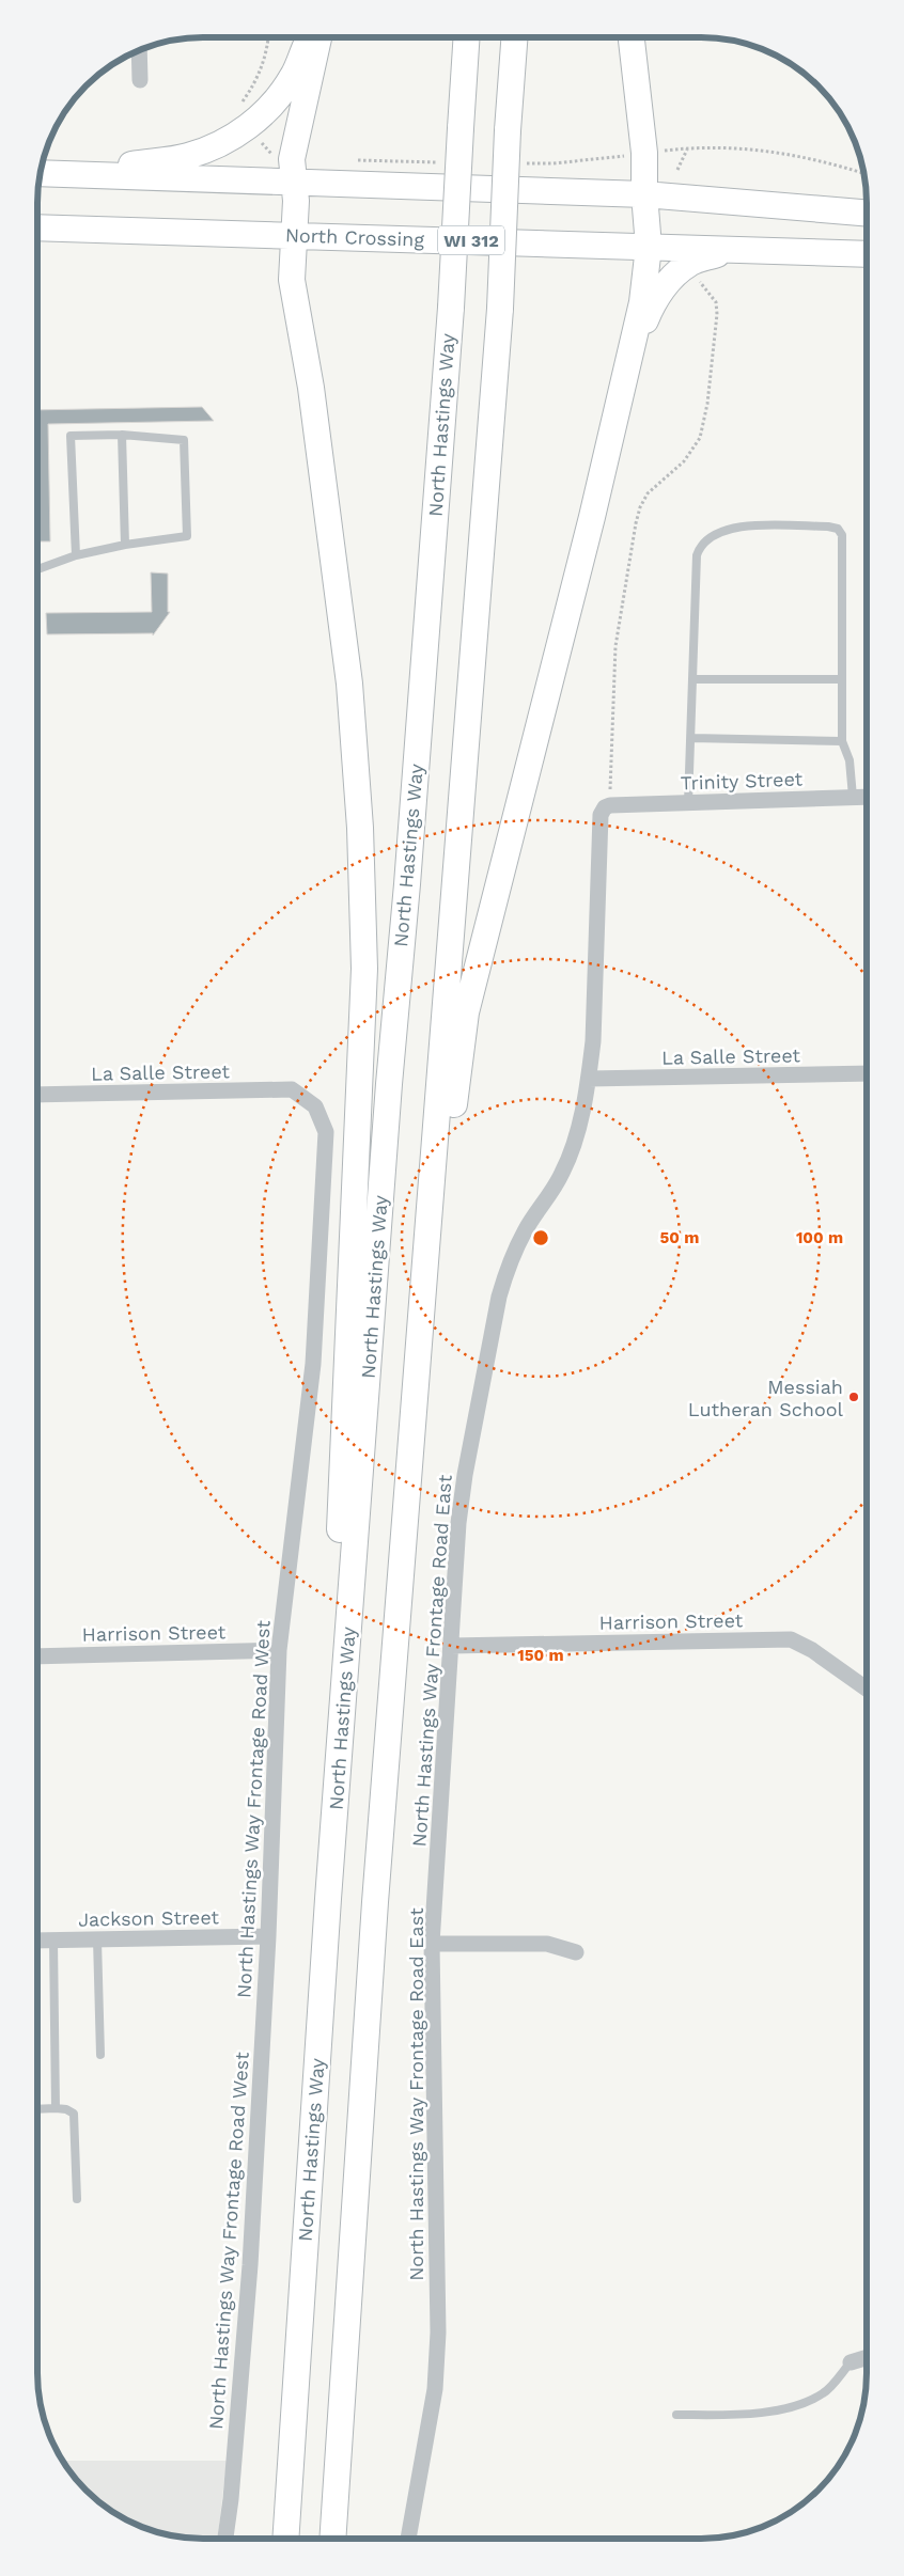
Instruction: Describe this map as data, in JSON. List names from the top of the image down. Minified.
{"streets":{"main road":["North Crossing","WI 312","North Hastings Way"],"street":["Trinity Street","La Salle Street","Harrison Street","North Hastings Way Frontage Road East","North Hastings Way Frontage Road West","Jackson Street"]},"crossings":[["Trinity Street","North Hastings Way Frontage Road East"],["La Salle Street","North Hastings Way Frontage Road East"],["La Salle Street","North Hastings Way Frontage Road West"],["Harrison Street","North Hastings Way Frontage Road East"],["Harrison Street","North Hastings Way Frontage Road West"],["North Hastings Way Frontage Road West","Jackson Street"]],"places":["Messiah Lutheran School"],"rings":["50 m","100 m","150 m"]}
